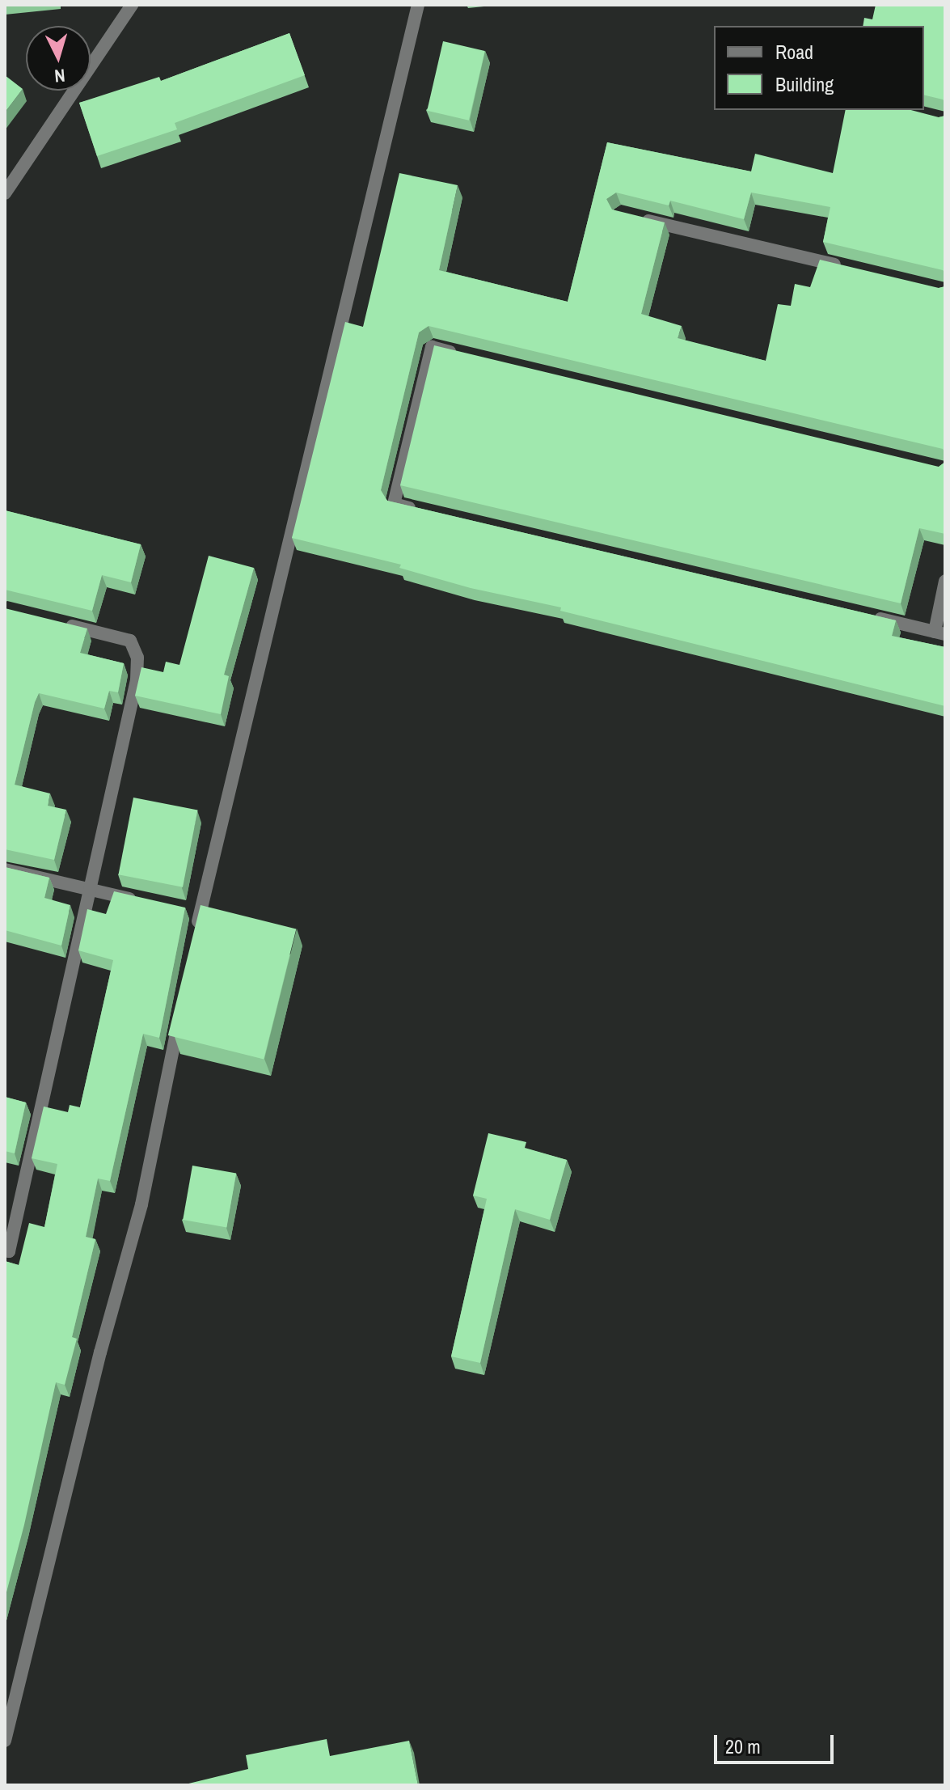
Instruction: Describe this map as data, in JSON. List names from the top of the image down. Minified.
{"legend":["Road","Building"],"scale_bar":"20 m","north":"bottom"}
